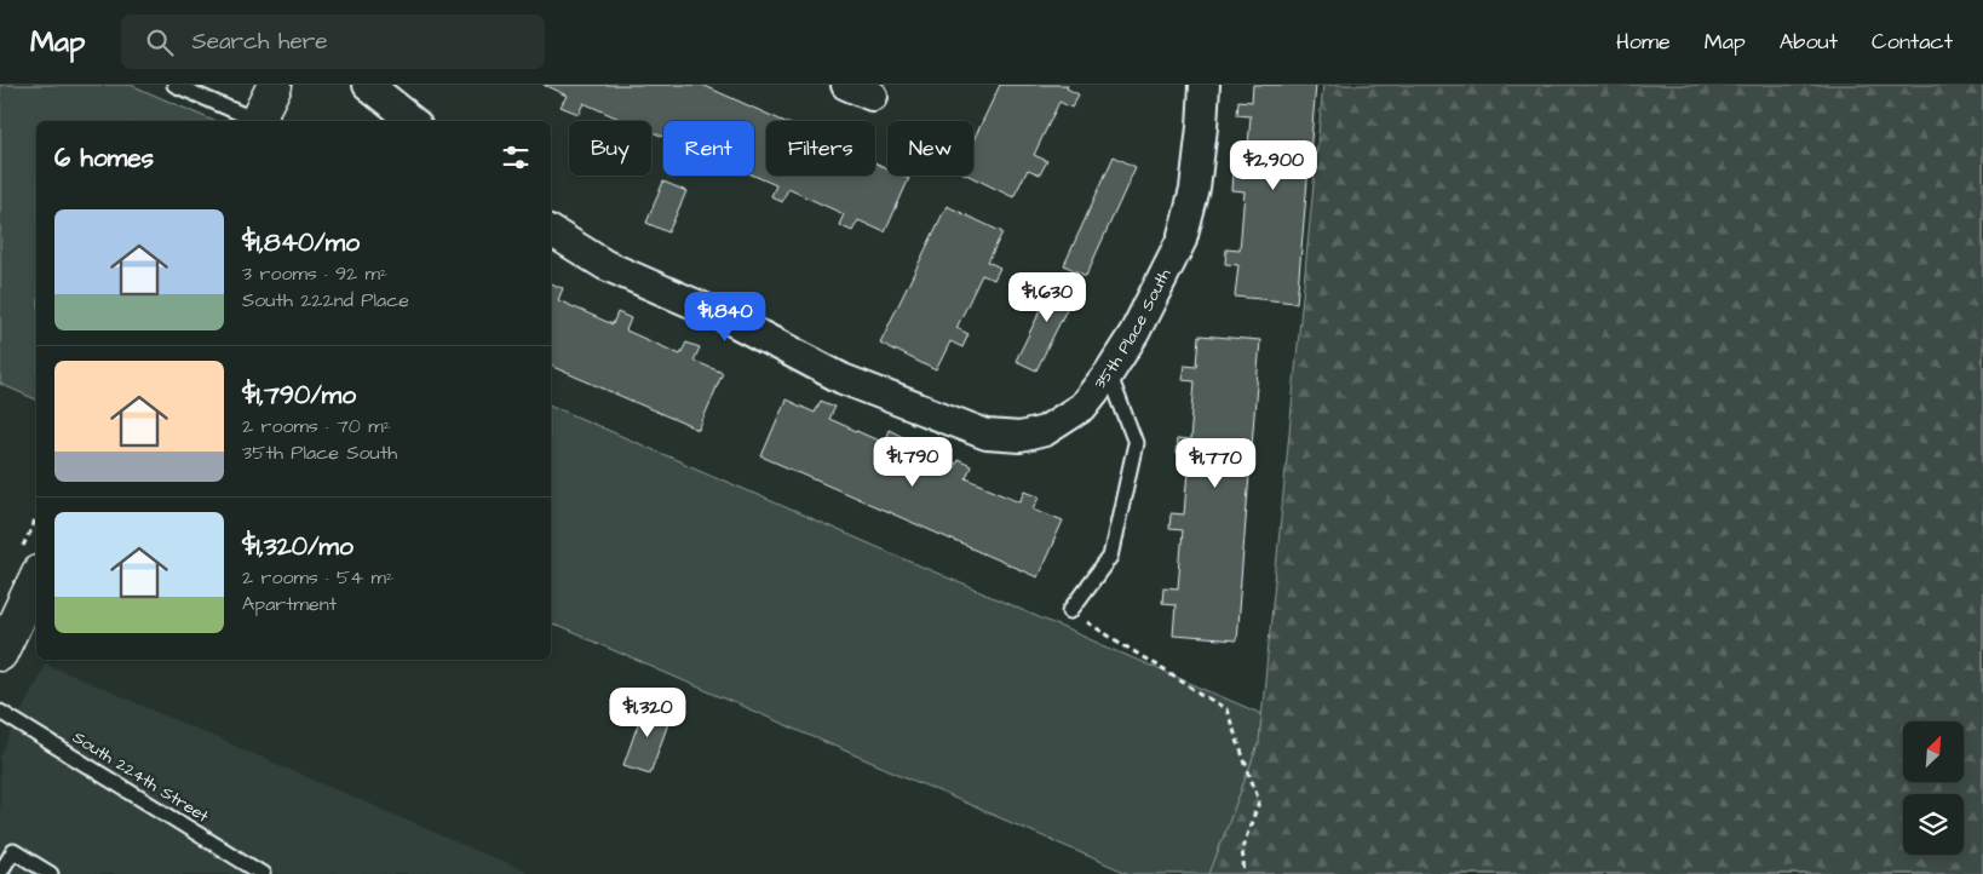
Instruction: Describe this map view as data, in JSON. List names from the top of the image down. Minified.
{"streets":{"street":["35th Place South"],"lane":["South 224th Street"]},"north":"top right","page":{"header":"Map","search":"Search here","nav":["Home","Map","About","Contact"],"chip":["Buy","Rent","Filters","New"],"heading":"6 homes","price":["$2,900","$1,630","$1,840","$1,790","$1,770","$1,320"],"list":[{"name":"$1,840/mo","note":"3 rooms · 92 m² · South 222nd Place"},{"name":"$1,790/mo","note":"2 rooms · 70 m² · 35th Place South"},{"name":"$1,320/mo","note":"2 rooms · 54 m² · Apartment"}]}}
